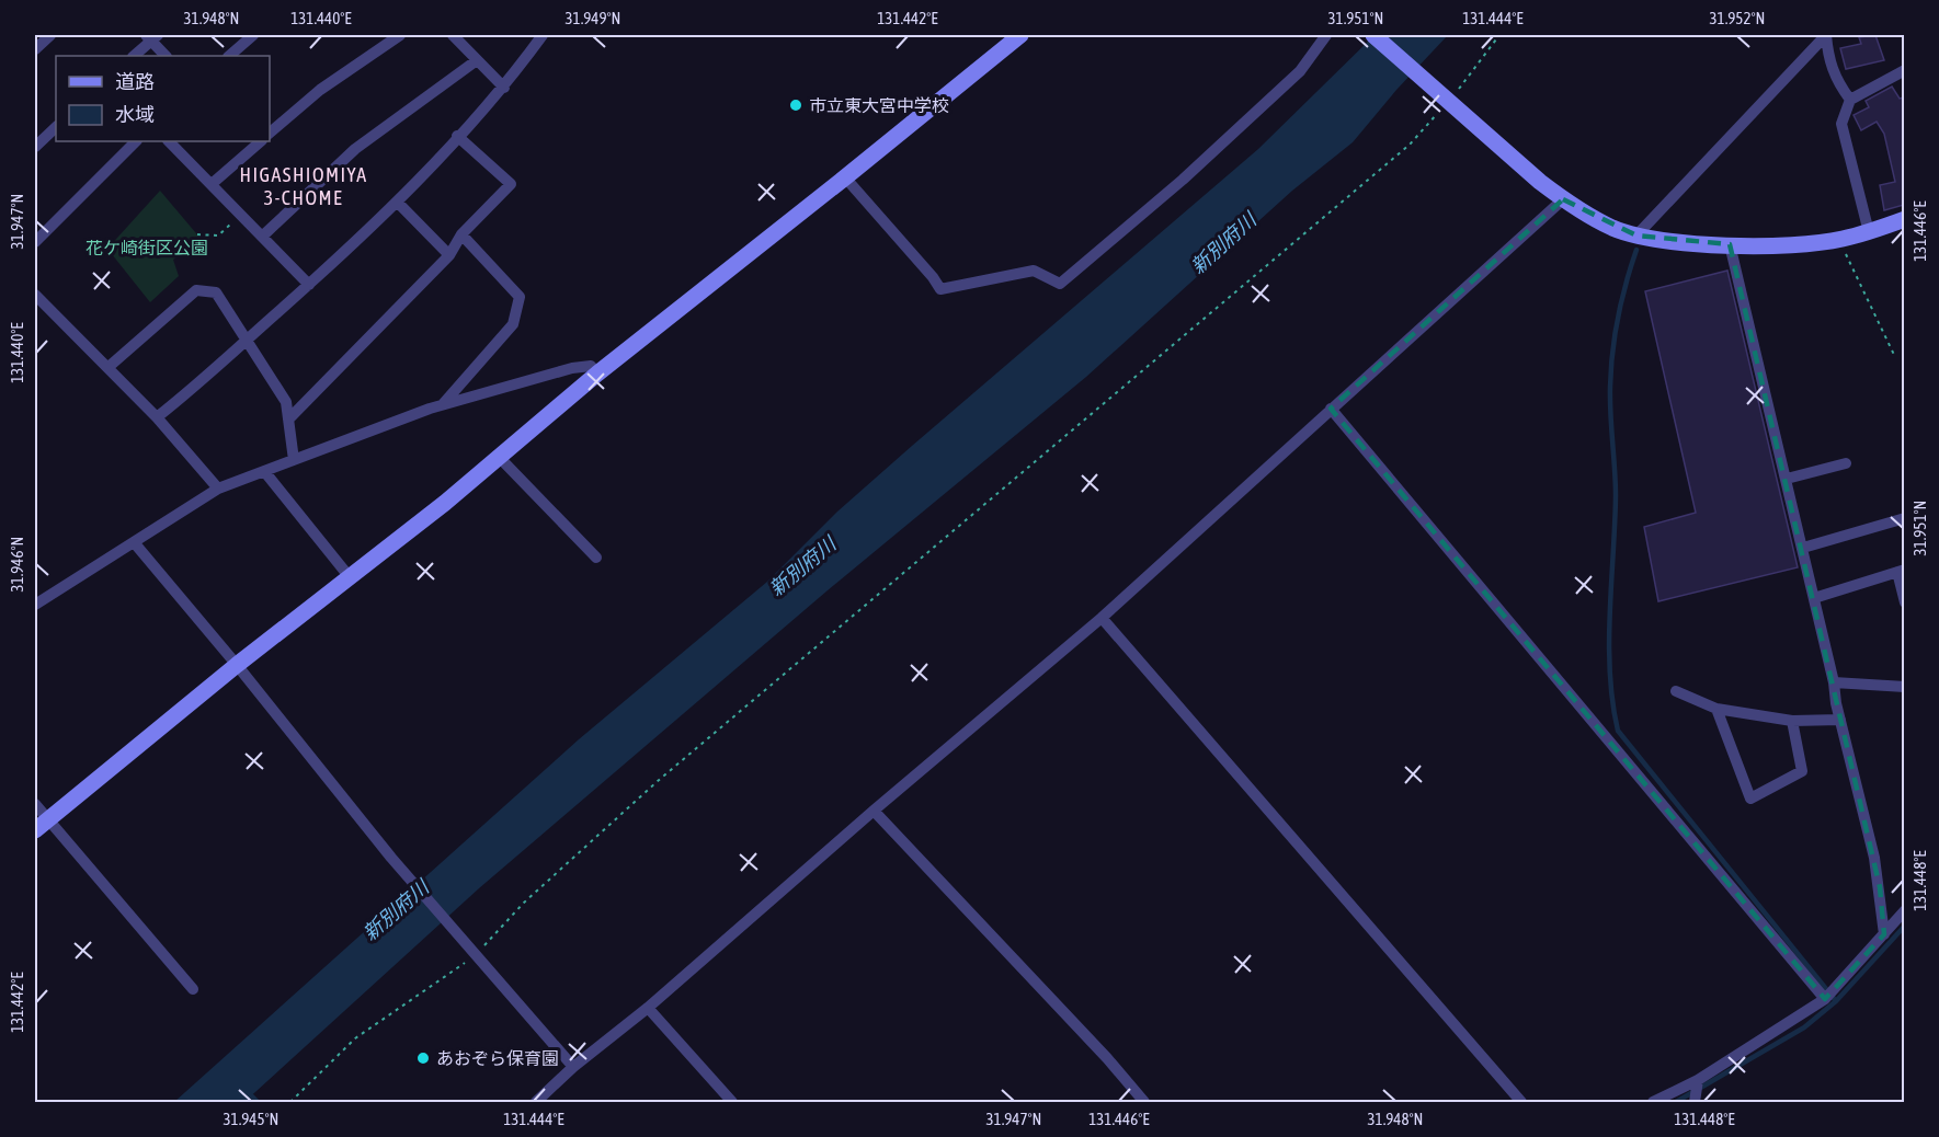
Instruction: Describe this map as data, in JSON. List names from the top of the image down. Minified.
{"districts":["HIGASHIOMIYA 3-CHOME"],"water":["新別府川"],"parks":["花ケ崎街区公園"],"places":["市立東大宮中学校","あおぞら保育園"],"legend":["道路","水域"],"coordinates":["31.948°N","131.440°E","31.949°N","131.442°E","31.951°N","131.444°E","31.952°N","31.947°N","131.446°E","31.946°N","131.448°E","31.945°N"]}
